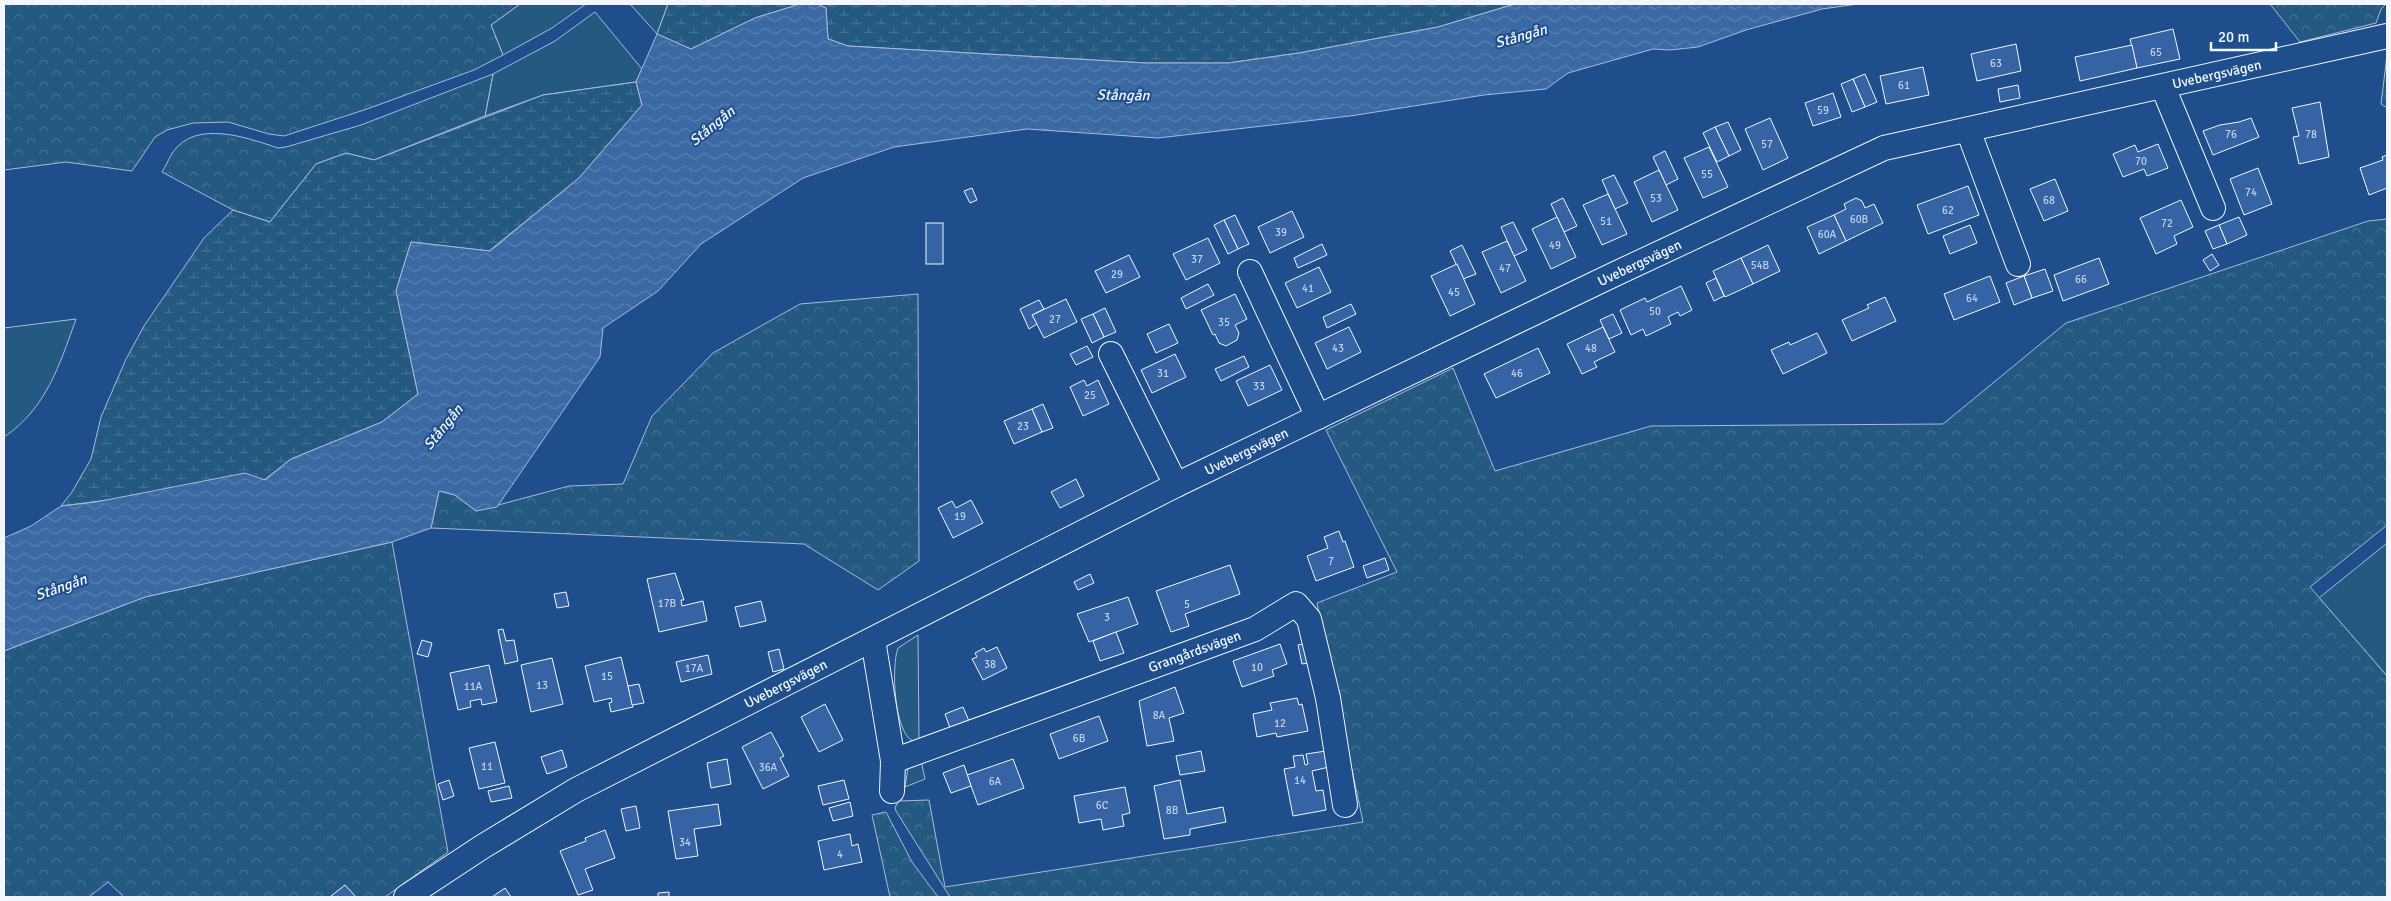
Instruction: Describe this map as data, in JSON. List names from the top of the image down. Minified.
{"streets":{"street":["Uvebergsvägen","Grangårdsvägen"]},"water":["Stångån"],"house_numbers":["65","63","61","59","76","78","57","70","55","74","53","68","62","60B","51","72","39","60A","49","37","54B","47","29","66","41","45","64","50","27","35","43","48","31","46","33","25","23","19","7","17B","5","3","38","10","17A","15","13","11A","8A","12","6B","11","36A","14","6A","6C","8B","34","4"],"scale_bar":"20 m"}
